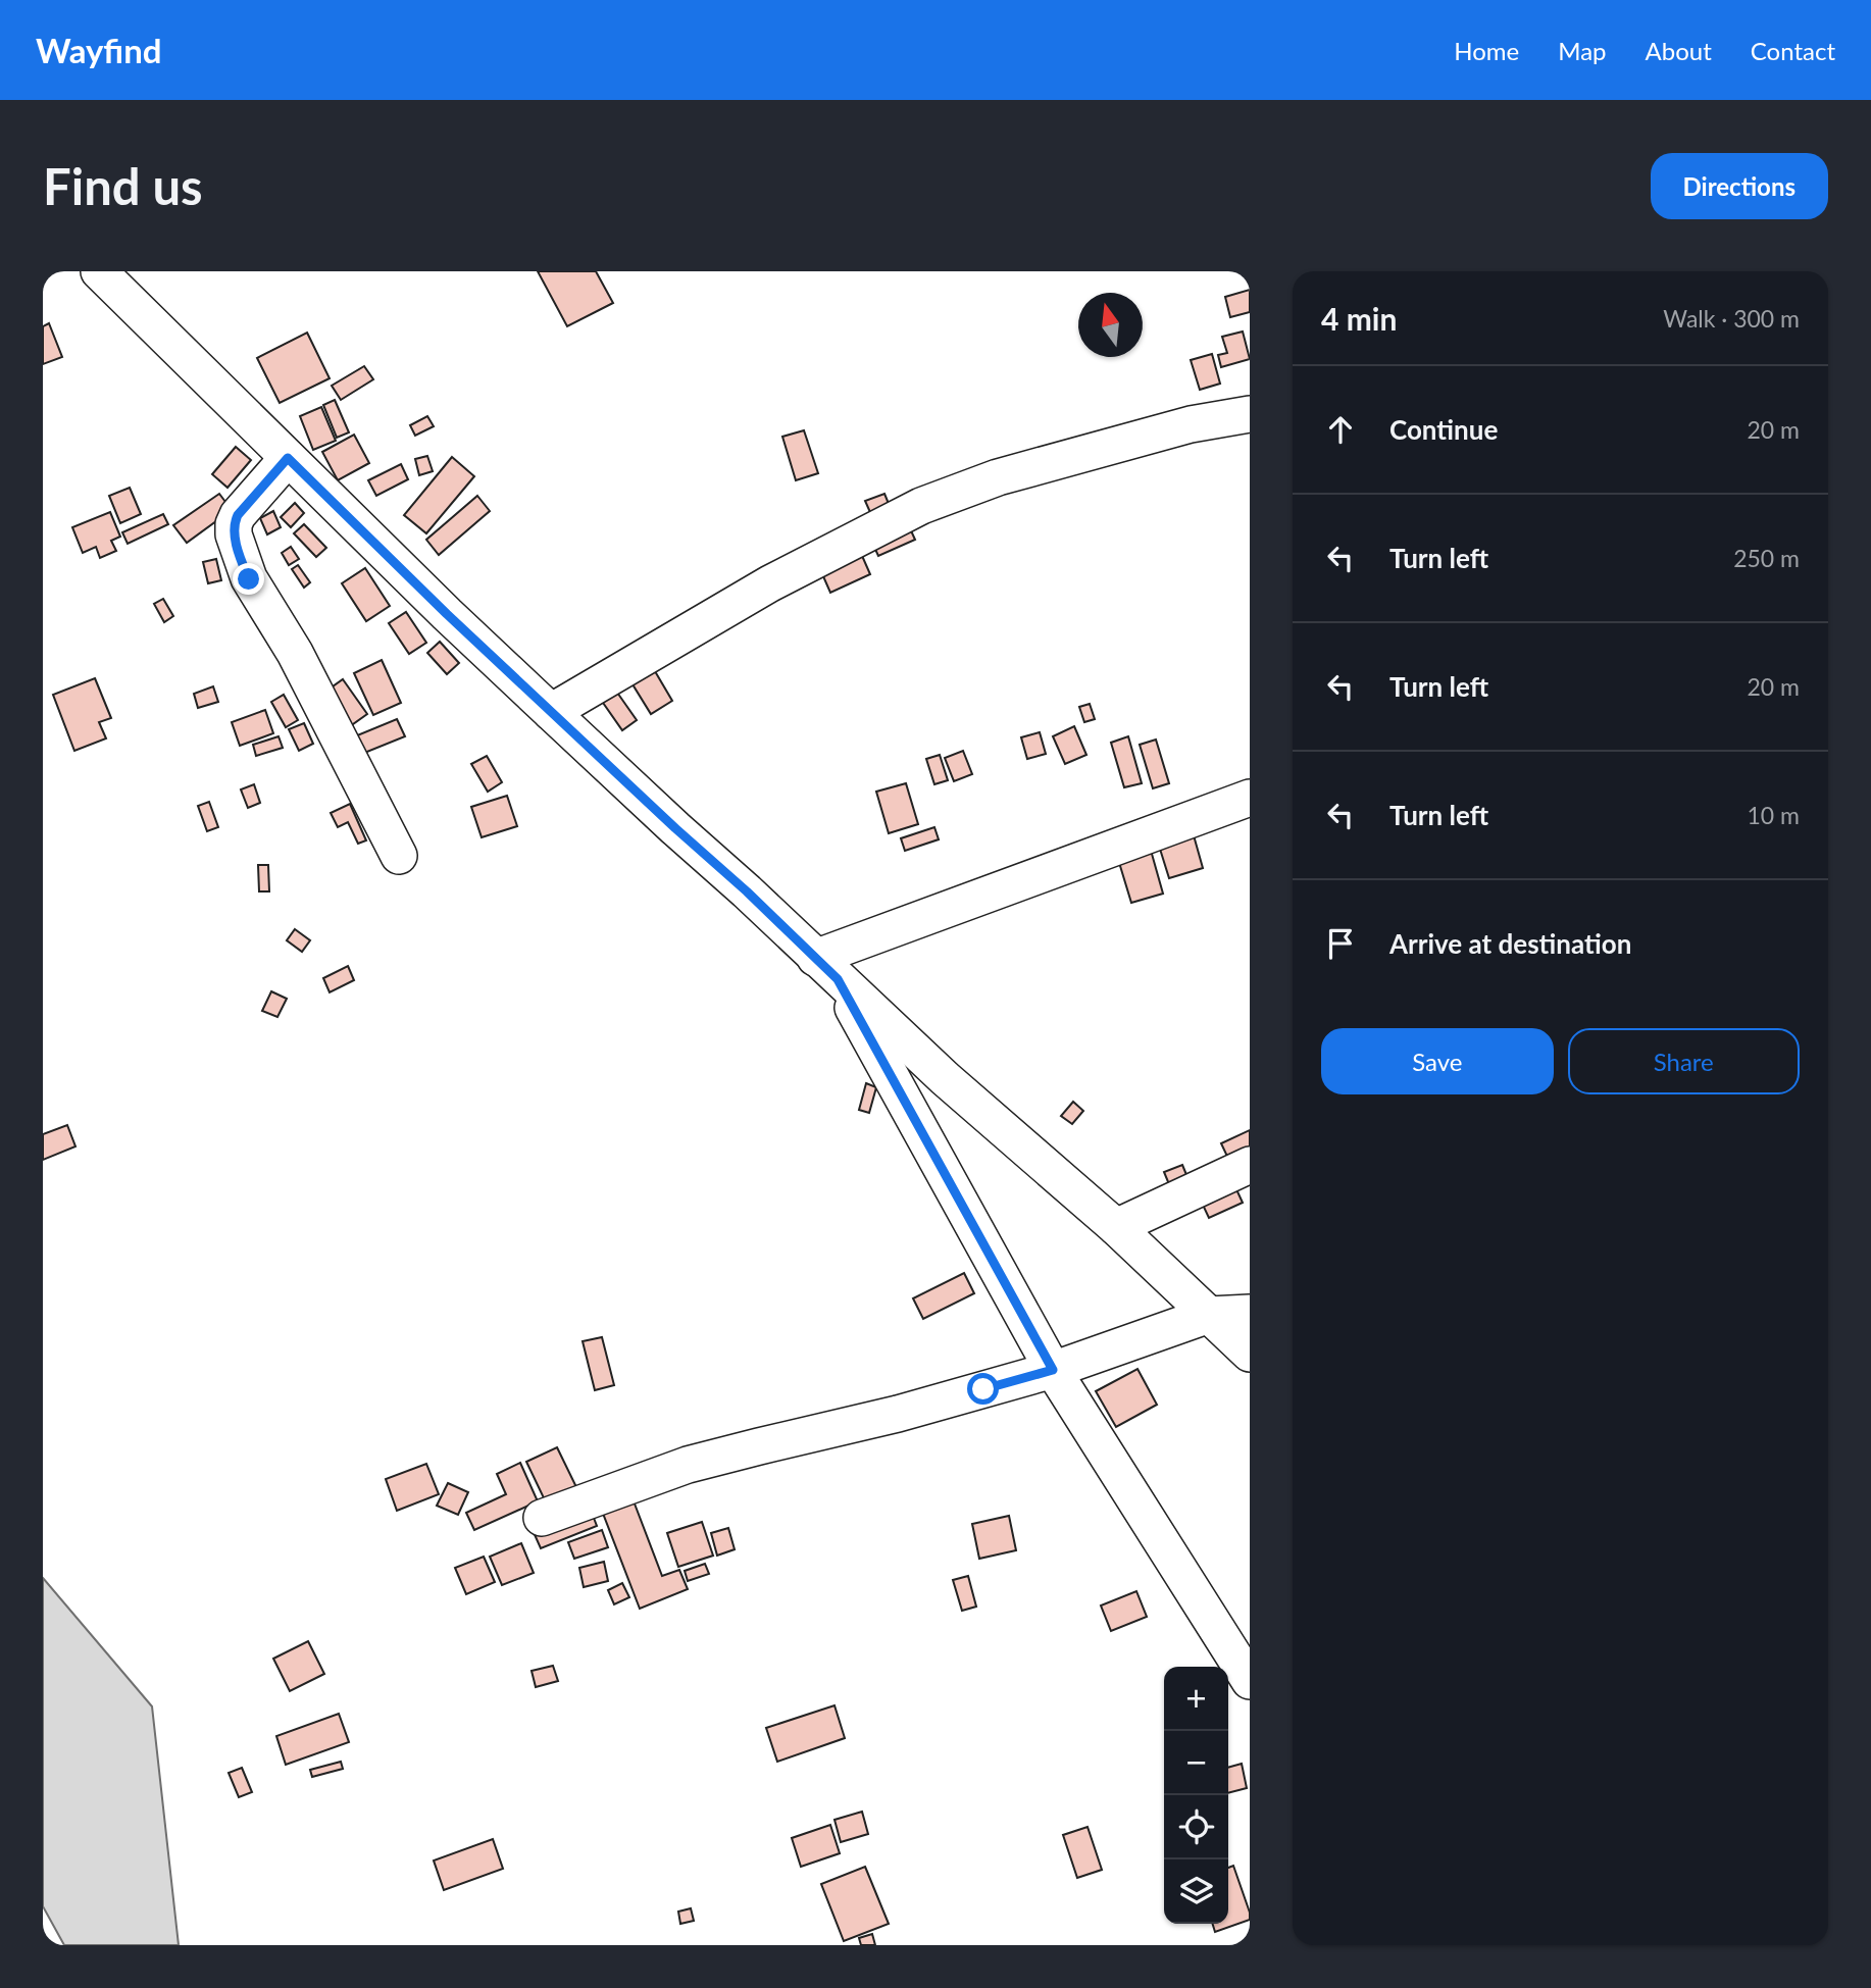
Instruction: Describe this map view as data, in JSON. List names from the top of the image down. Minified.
{"north":"top","page":{"header":"Wayfind","nav":["Home","Map","About","Contact"],"buttons":["Directions",["Save","Share"]],"title":"Find us","heading":["4 min","Walk · 300 m"],"list":[["Continue","20 m"],["Turn left","250 m"],["Turn left","20 m"],["Turn left","10 m"],"Arrive at destination"],"map_buttons":["+","−"]}}
